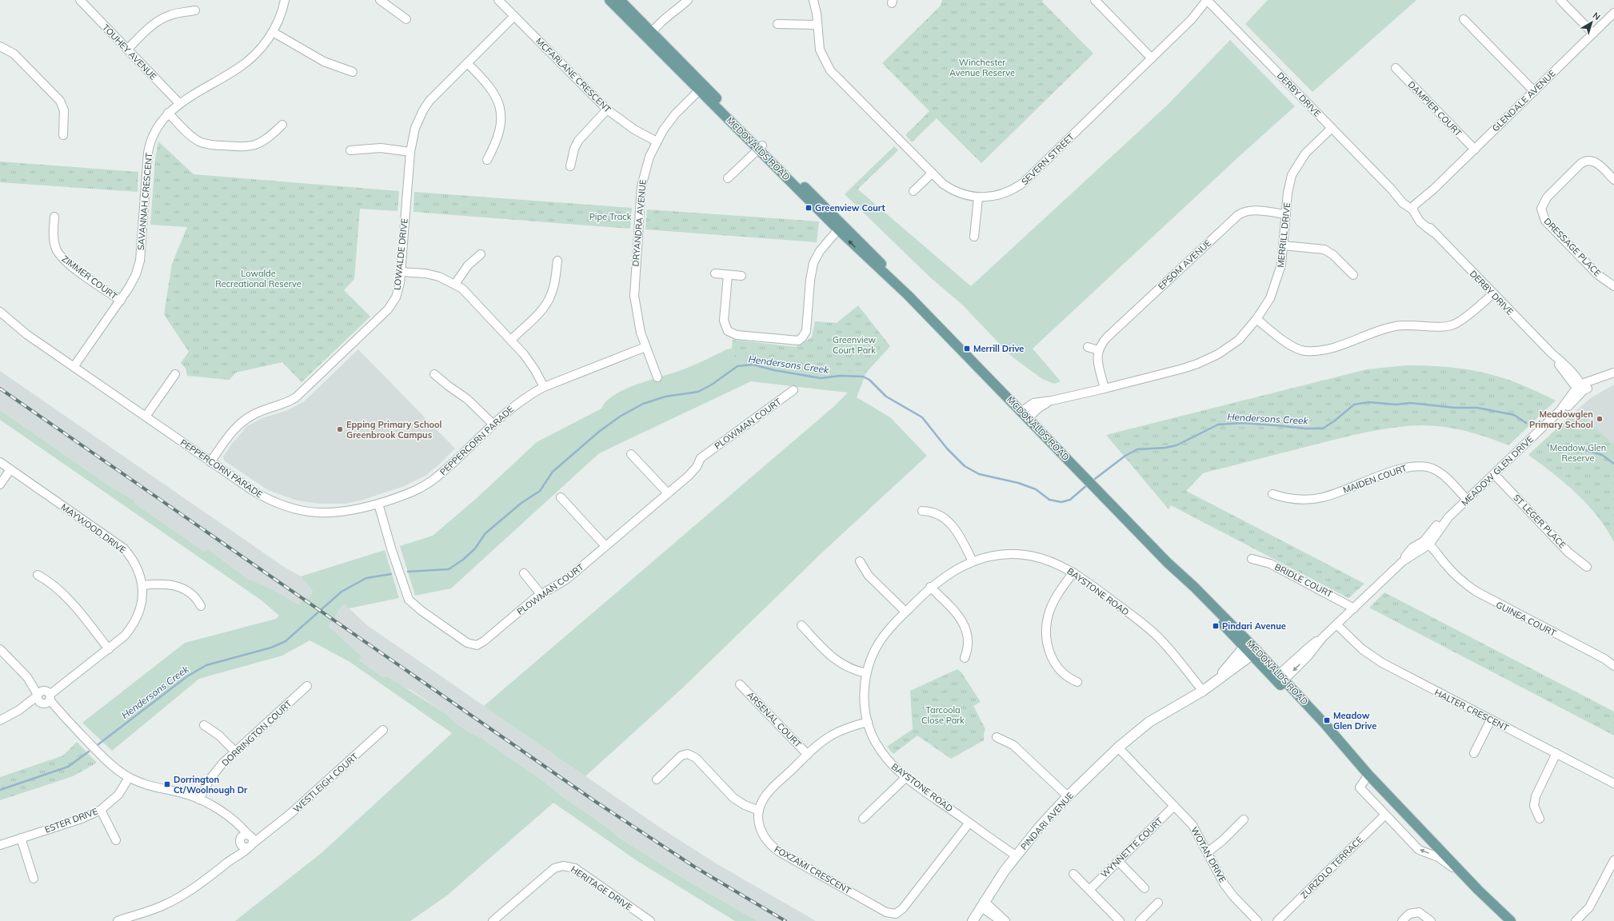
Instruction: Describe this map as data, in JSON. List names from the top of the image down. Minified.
{"streets":{"main road":["MCDONALDS ROAD"],"street":["TOUHEY AVENUE","MCFARLANE CRESCENT","DERBY DRIVE","GLENDALE AVENUE","DAMPIER COURT","SEVERN STREET","SAVANNAH CRESCENT","DRYANDRA AVENUE","MERRILL DRIVE","DRESSAGE PLACE","LOWALDE DRIVE","EPSOM AVENUE","ZIMMER COURT","PLOWMAN COURT","PEPPERCORN PARADE","MEADOW GLEN DRIVE","MAIDEN COURT","ST LEGER PLACE","MAYWOOD DRIVE","BRIDLE COURT","BAYSTONE ROAD","GUINEA COURT","HALTER CRESCENT","ARSENAL COURT","DORRINGTON COURT","WESTLEIGH COURT","ESTER DRIVE","PINDARI AVENUE","WYNNETTE COURT","WOTAN DRIVE","ZURZOLO TERRACE","FOXZAMI CRESCENT","HERITAGE DRIVE"]},"crossings":[["TOUHEY AVENUE","SAVANNAH CRESCENT"],["MCFARLANE CRESCENT","DRYANDRA AVENUE"],["MCFARLANE CRESCENT","LOWALDE DRIVE"],["DERBY DRIVE","GLENDALE AVENUE"],["DERBY DRIVE","SEVERN STREET"],["DERBY DRIVE","MERRILL DRIVE"],["DERBY DRIVE","MEADOW GLEN DRIVE"],["GLENDALE AVENUE","DAMPIER COURT"],["MCDONALDS ROAD","DRYANDRA AVENUE"],["MCDONALDS ROAD","MERRILL DRIVE"],["MCDONALDS ROAD","MEADOW GLEN DRIVE"],["MCDONALDS ROAD","PINDARI AVENUE"],["MCDONALDS ROAD","ZURZOLO TERRACE"],["SAVANNAH CRESCENT","ZIMMER COURT"],["SAVANNAH CRESCENT","PEPPERCORN PARADE"],["DRYANDRA AVENUE","PEPPERCORN PARADE"],["MERRILL DRIVE","EPSOM AVENUE"],["LOWALDE DRIVE","PEPPERCORN PARADE"],["PLOWMAN COURT","PEPPERCORN PARADE"],["MEADOW GLEN DRIVE","MAIDEN COURT"],["MEADOW GLEN DRIVE","ST LEGER PLACE"],["MEADOW GLEN DRIVE","BRIDLE COURT"],["MEADOW GLEN DRIVE","GUINEA COURT"],["MEADOW GLEN DRIVE","HALTER CRESCENT"],["BAYSTONE ROAD","PINDARI AVENUE"],["BAYSTONE ROAD","FOXZAMI CRESCENT"],["ARSENAL COURT","FOXZAMI CRESCENT"],["PINDARI AVENUE","WOTAN DRIVE"],["WYNNETTE COURT","WOTAN DRIVE"]],"water":["Hendersons Creek"],"parks":["Winchester Avenue Reserve","Pipe Track","Lowalde Recreational Reserve","Greenview Court Park","Meadow Glen Reserve","Tarcoola Close Park"],"places":{"transit":["Greenview Court","Merrill Drive","Pindari Avenue","Meadow Glen Drive","Dorrington Ct/Woolnough Dr"],"other":["Meadowglen Primary School","Epping Primary School Greenbrook Campus"]},"north":"top right"}
